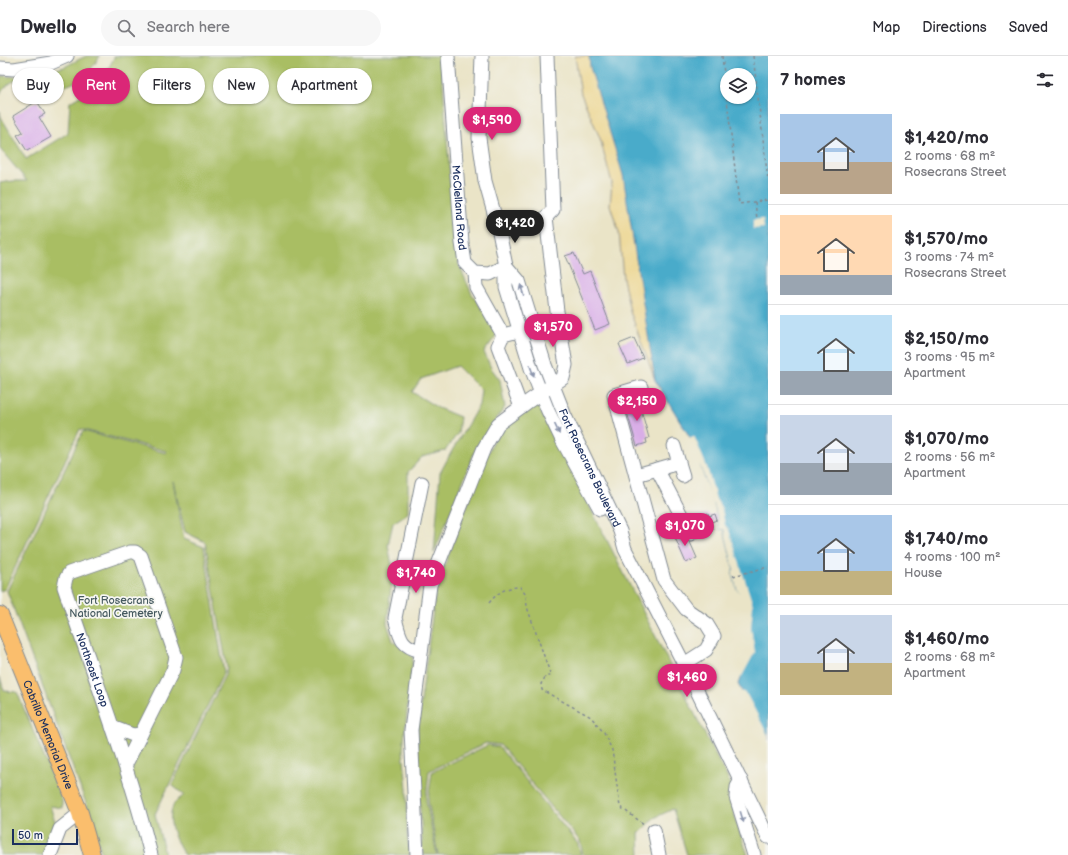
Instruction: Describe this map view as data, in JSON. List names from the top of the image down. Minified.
{"streets":{"main road":["Cabrillo Memorial Drive"],"street":["McClelland Road","Fort Rosecrans Boulevard","Northeast Loop"]},"parks":["Fort Rosecrans National Cemetery"],"scale_bar":"50 m","page":{"header":"Dwello","search":"Search here","nav":["Map","Directions","Saved"],"heading":"7 homes","chip":["Buy","Rent","Filters","New","Apartment"],"list":[{"name":"$1,420/mo","note":"2 rooms · 68 m² · Rosecrans Street"},{"name":"$1,570/mo","note":"3 rooms · 74 m² · Rosecrans Street"},{"name":"$2,150/mo","note":"3 rooms · 95 m² · Apartment"},{"name":"$1,070/mo","note":"2 rooms · 56 m² · Apartment"},{"name":"$1,740/mo","note":"4 rooms · 100 m² · House"},{"name":"$1,460/mo","note":"2 rooms · 68 m² · Apartment"}],"price":["$1,590","$1,420","$1,570","$2,150","$1,070","$1,740","$1,460"],"scale":"50 m"}}
